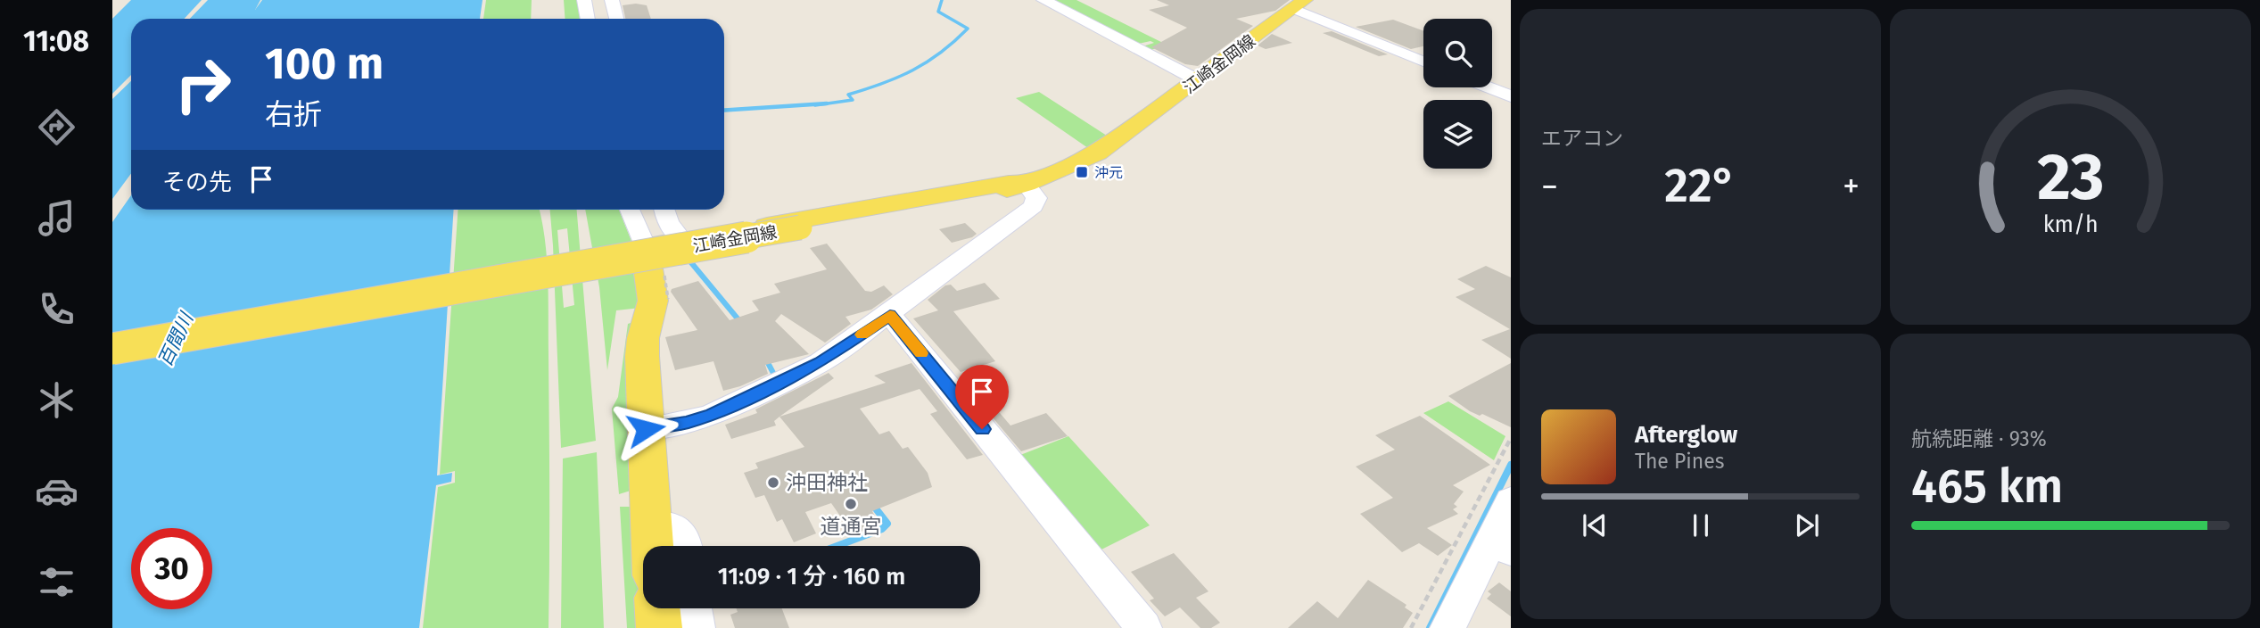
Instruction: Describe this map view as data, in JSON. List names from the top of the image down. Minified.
{"streets":{"main road":["江崎金岡線"]},"water":["百間川"],"places":{"transit":["沖元"],"other":["沖田神社","道通宮"]},"page":{"tabs":"11:08","tile":["エアコン",["航続距離 · 93%","465 km"]],"turn":["100 m","右折"],"then":"その先","heat":["−","22°","+"],"song":["Afterglow","The Pines"],"limit":"30","trip":"11:09 · 1 分 · 160 m","gauge":["23","km/h"]}}
